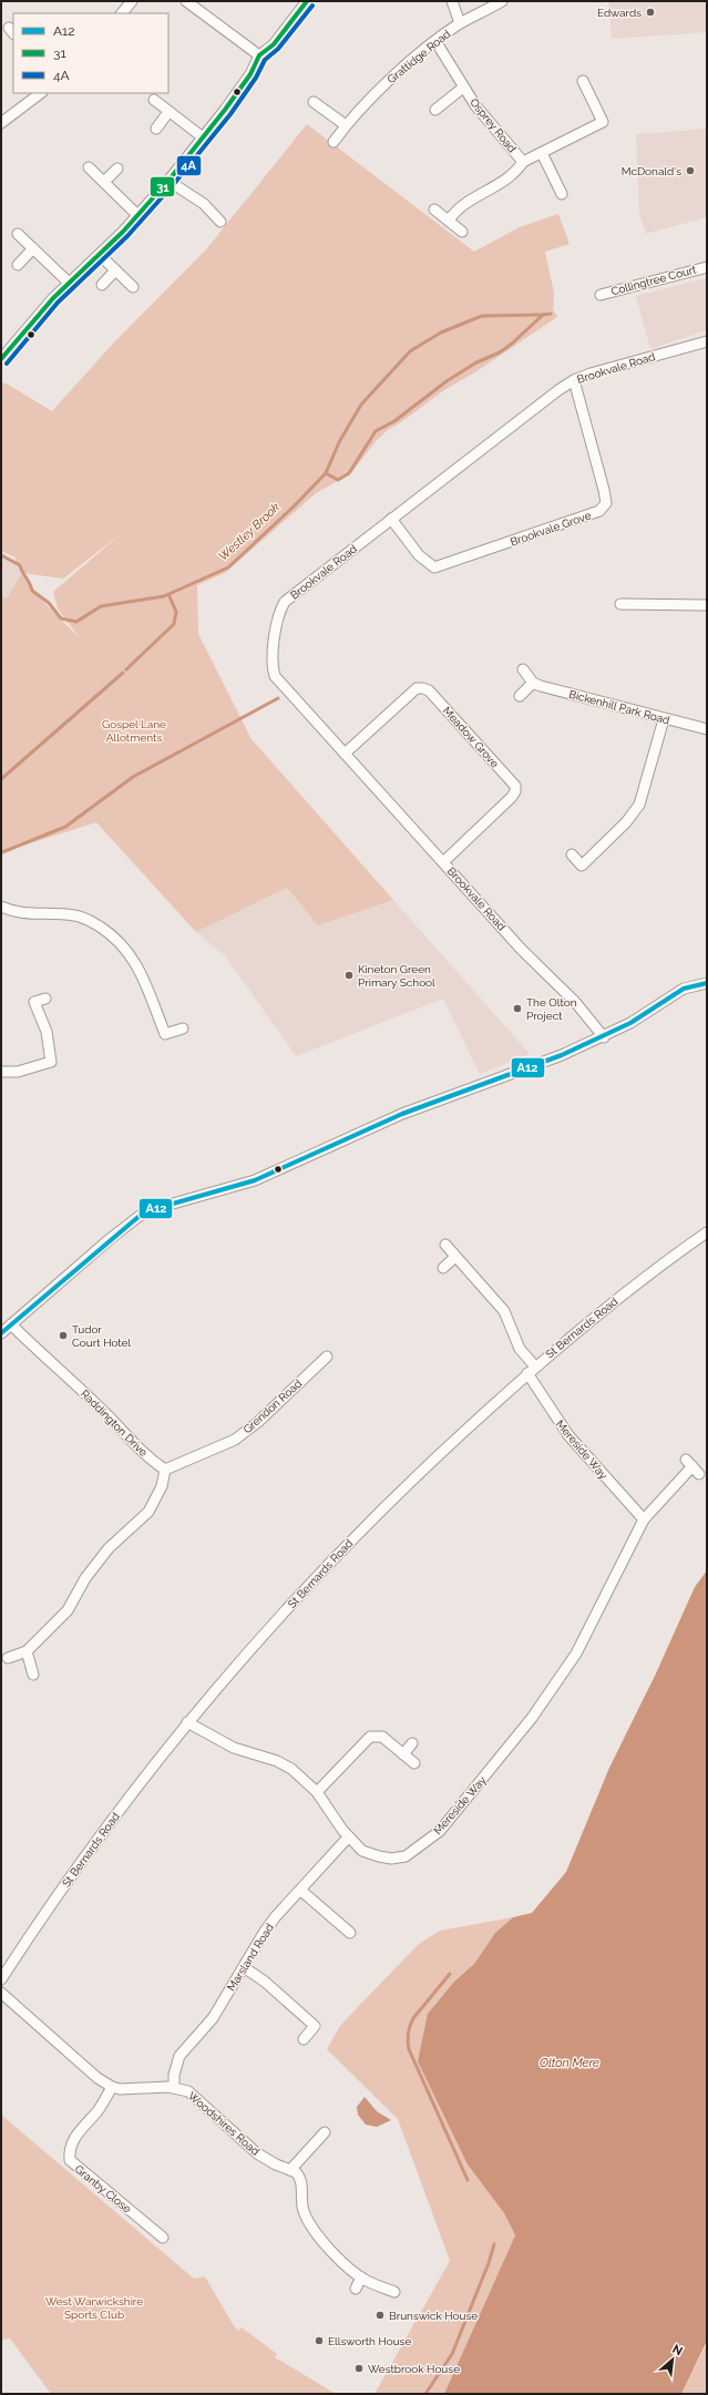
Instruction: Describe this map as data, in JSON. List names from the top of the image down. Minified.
{"streets":{"street":["Grattidge Road","Osprey Road","Collingtree Court","Brookvale Road","Brookvale Grove","Bickenhill Park Road","Meadow Grove","St Bernards Road","Grendon Road","Raddington Drive","Mereside Way","Marsland Road","Woodshires Road","Granby Close"]},"crossings":[["Grattidge Road","Osprey Road"],["Brookvale Road","Brookvale Grove"],["Brookvale Road","Meadow Grove"],["St Bernards Road","Mereside Way"],["Grendon Road","Raddington Drive"],["Mereside Way","Marsland Road"],["Marsland Road","Woodshires Road"],["Woodshires Road","Granby Close"]],"water":["Westley Brook","Olton Mere"],"parks":["Gospel Lane Allotments","West Warwickshire Sports Club"],"places":["Edwards","McDonald's","Kineton Green Primary School","The Olton Project","Tudor Court Hotel","Brunswick House","Ellsworth House","Westbrook House"],"lines":["transit line 31","transit line 4A","transit line A12"],"legend":["A12","31","4A"],"north":"top right"}
